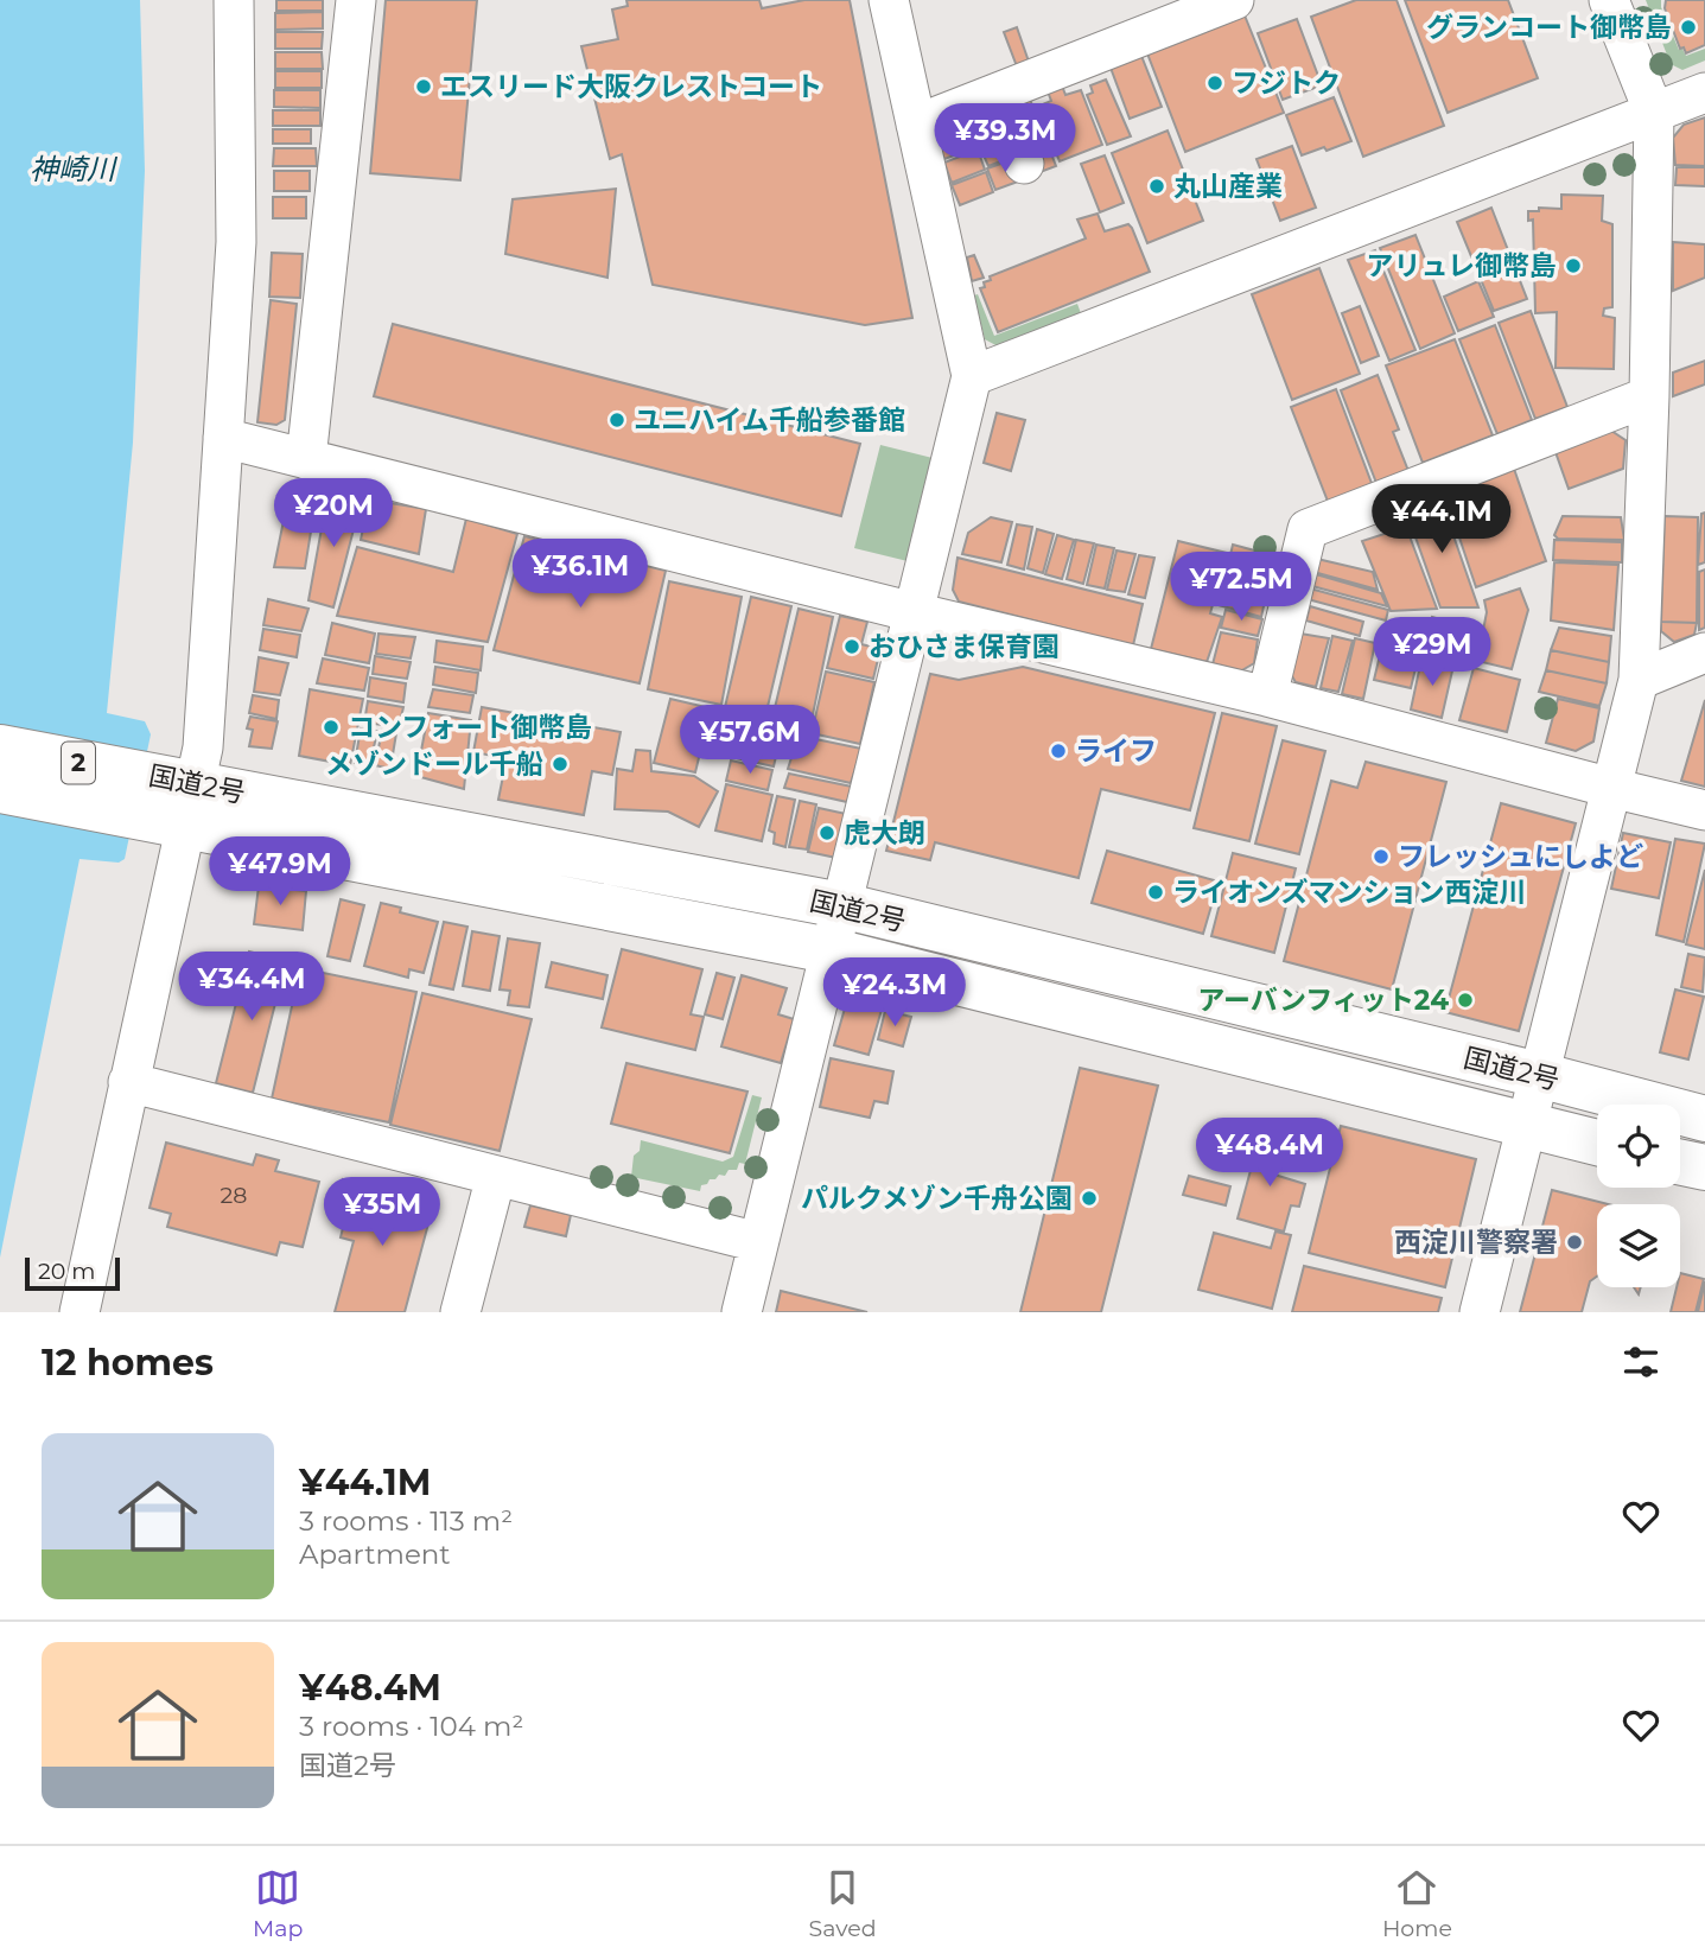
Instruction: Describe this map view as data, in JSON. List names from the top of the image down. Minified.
{"streets":{"highway":["2","国道2号"]},"water":["神崎川"],"places":["グランコート御幣島","フジトク","エスリード大阪クレストコート","丸山産業","アリュレ御幣島","ユニハイム千船参番館","おひさま保育園","コンフォート御幣島","ライフ","メゾンドール千船","虎大朗","フレッシュにしよど","ライオンズマンション西淀川","アーバンフィット24","パルクメゾン千舟公園","西淀川警察署"],"house_numbers":["28"],"scale_bar":"20 m","page":{"price":["¥39.3M","¥20M","¥44.1M","¥36.1M","¥72.5M","¥29M","¥57.6M","¥47.9M","¥34.4M","¥24.3M","¥48.4M","¥35M"],"scale":"20 m","heading":"12 homes","list":[{"name":"¥44.1M","note":"3 rooms · 113 m² · Apartment"},{"name":"¥48.4M","note":"3 rooms · 104 m² · 国道2号"}],"tabs":["Map","Saved","Home"]}}
